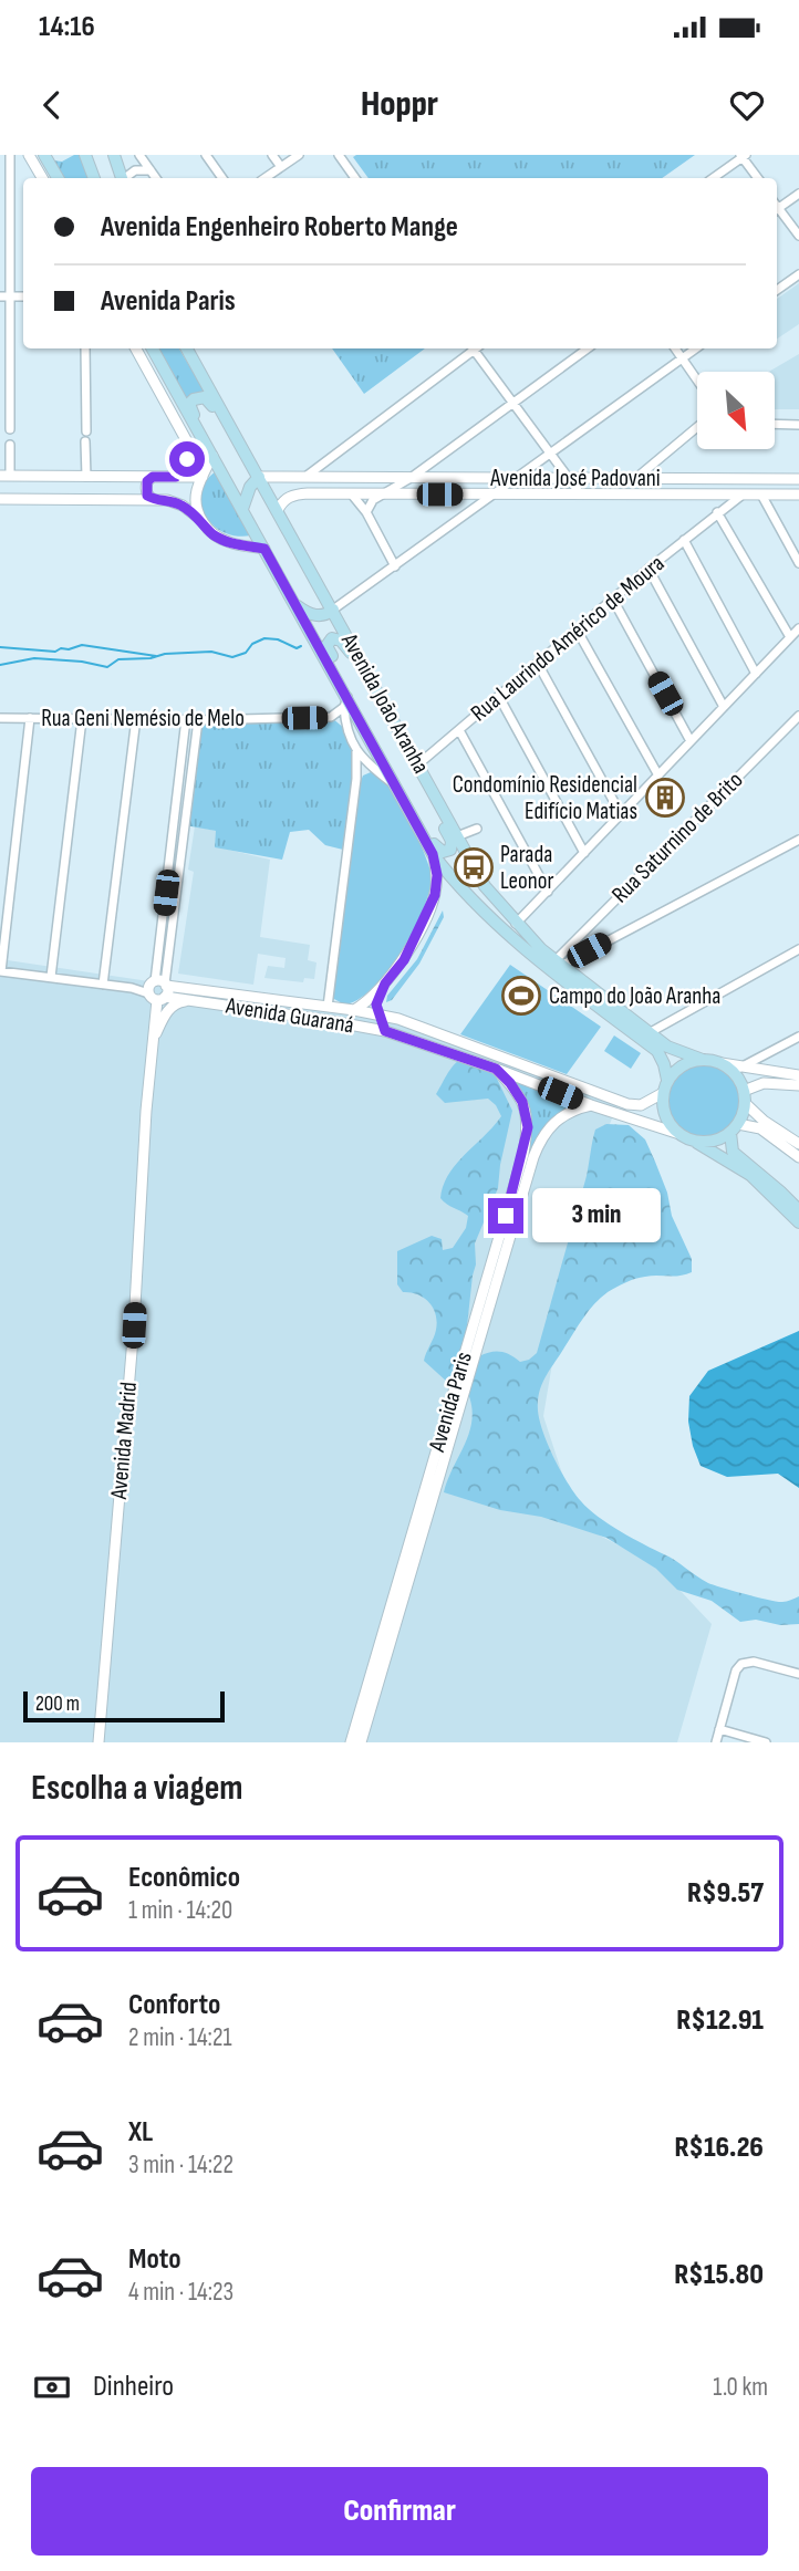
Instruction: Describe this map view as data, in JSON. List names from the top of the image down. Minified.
{"streets":{"main road":["Avenida João Aranha"],"street":["Avenida José Padovani","Rua Laurindo Américo de Moura","Rua Geni Nemésio de Melo","Rua Saturnino de Brito","Avenida Guaraná","Avenida Paris","Avenida Madrid"]},"crossings":[["Avenida José Padovani","Rua Laurindo Américo de Moura"],["Avenida José Padovani","Avenida João Aranha"],["Rua Laurindo Américo de Moura","Avenida João Aranha"],["Avenida João Aranha","Rua Saturnino de Brito"],["Avenida João Aranha","Avenida Guaraná"],["Rua Geni Nemésio de Melo","Avenida Madrid"],["Avenida Guaraná","Avenida Paris"],["Avenida Guaraná","Avenida Madrid"]],"places":{"building":["Condomínio Residencial Edifício Matias"],"bus stop":["Parada Leonor"],"sports":["Campo do João Aranha"]},"scale_bar":"200 m","north":"bottom right","page":{"status":"14:16","header":"Hoppr","banner":["Avenida Engenheiro Roberto Mange","Avenida Paris"],"bubble":"3 min","scale":"200 m","heading":"Escolha a viagem","list":[{"name":"Econômico","note":"1 min · 14:20","value":"R$9.57"},{"name":"Conforto","note":"2 min · 14:21","value":"R$12.91"},{"name":"XL","note":"3 min · 14:22","value":"R$16.26"},{"name":"Moto","note":"4 min · 14:23","value":"R$15.80"}],"pay":["Dinheiro","1.0 km"],"buttons":"Confirmar"}}
